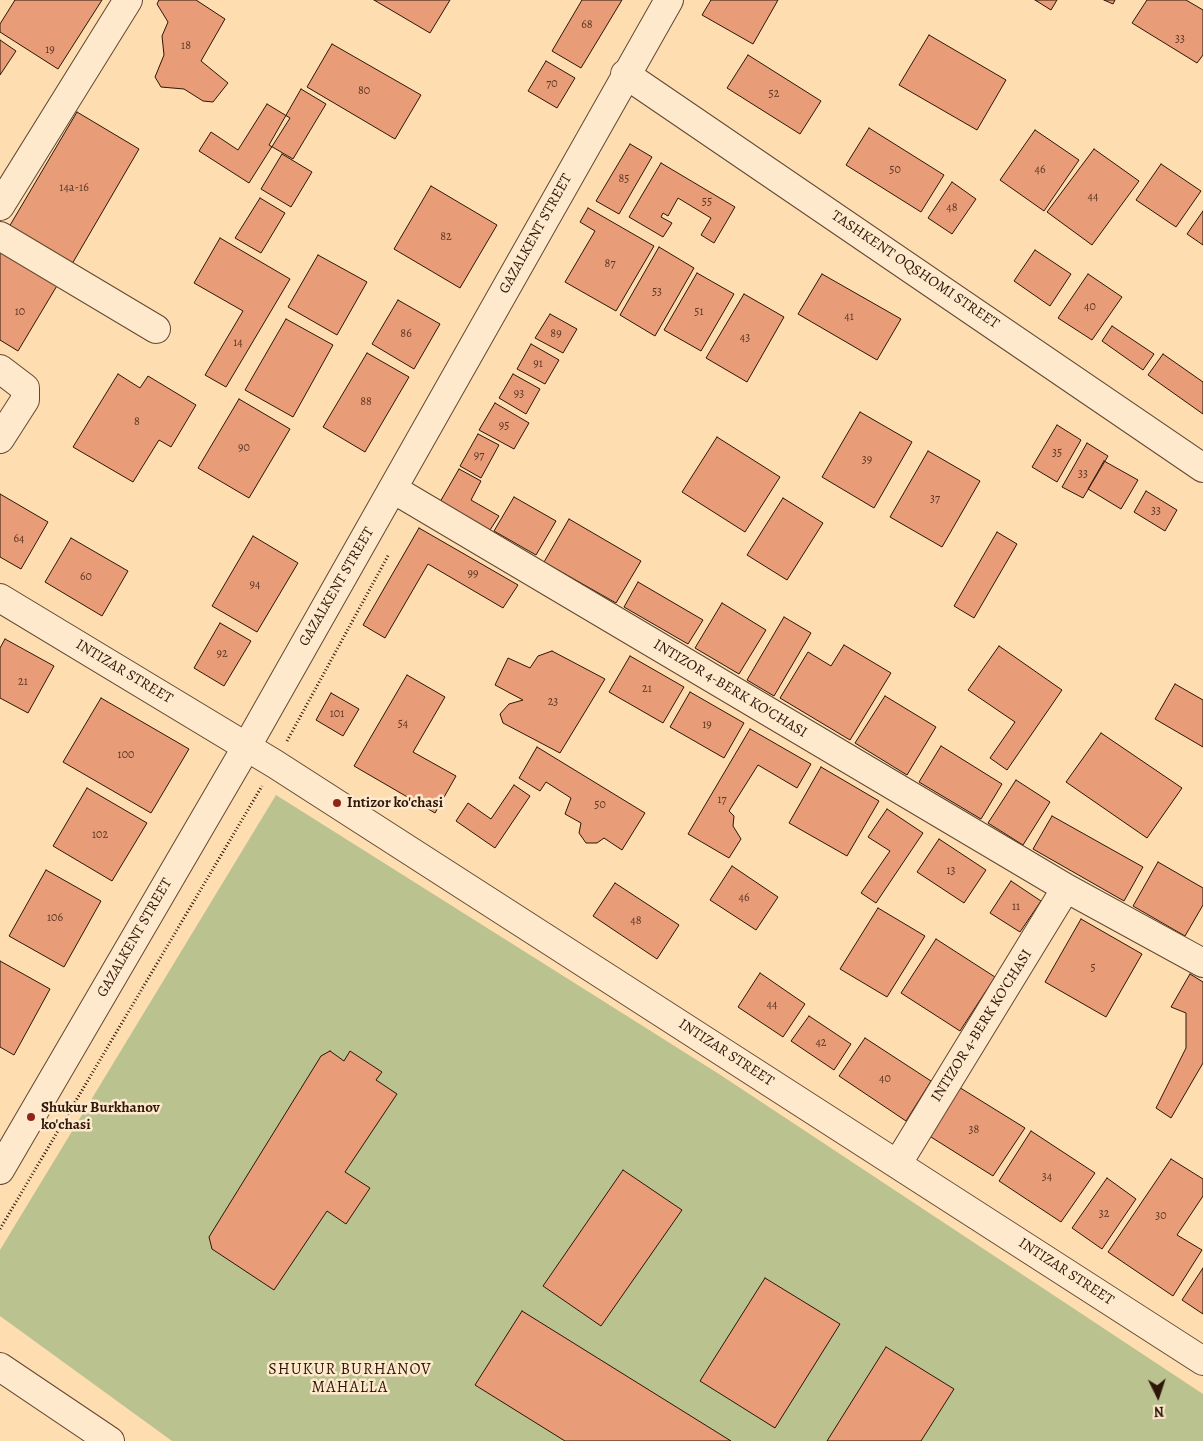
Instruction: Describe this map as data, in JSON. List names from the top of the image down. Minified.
{"streets":{"street":["GAZALKENT STREET","TАSHKENT OQSHOMI STREET","INTIZAR STREET","INTIZOR 4-BERK KO'CHASI","INTIZАR STREET"]},"crossings":[["GAZALKENT STREET","TАSHKENT OQSHOMI STREET"],["GAZALKENT STREET","INTIZAR STREET"],["GAZALKENT STREET","INTIZOR 4-BERK KO'CHASI"],["GAZALKENT STREET","INTIZАR STREET"],["INTIZAR STREET","INTIZАR STREET"],["INTIZOR 4-BERK KO'CHASI","INTIZАR STREET"]],"districts":["SHUKUR BURHANOV MAHALLA"],"places":["Intizor ko'chasi","Shukur Burkhanov ko'chasi"],"house_numbers":["68","33","18","19","70","80","52","50","46","85","14a-16","44","55","48","82","87","53","40","10","51","41","86","89","43","14","91","93","88","8","95","90","35","97","39","33","37","33","64","99","60","94","92","21","21","23","101","54","19","100","17","50","102","13","46","11","106","48","5","44","42","40","38","34","32","30"],"north":"bottom"}
